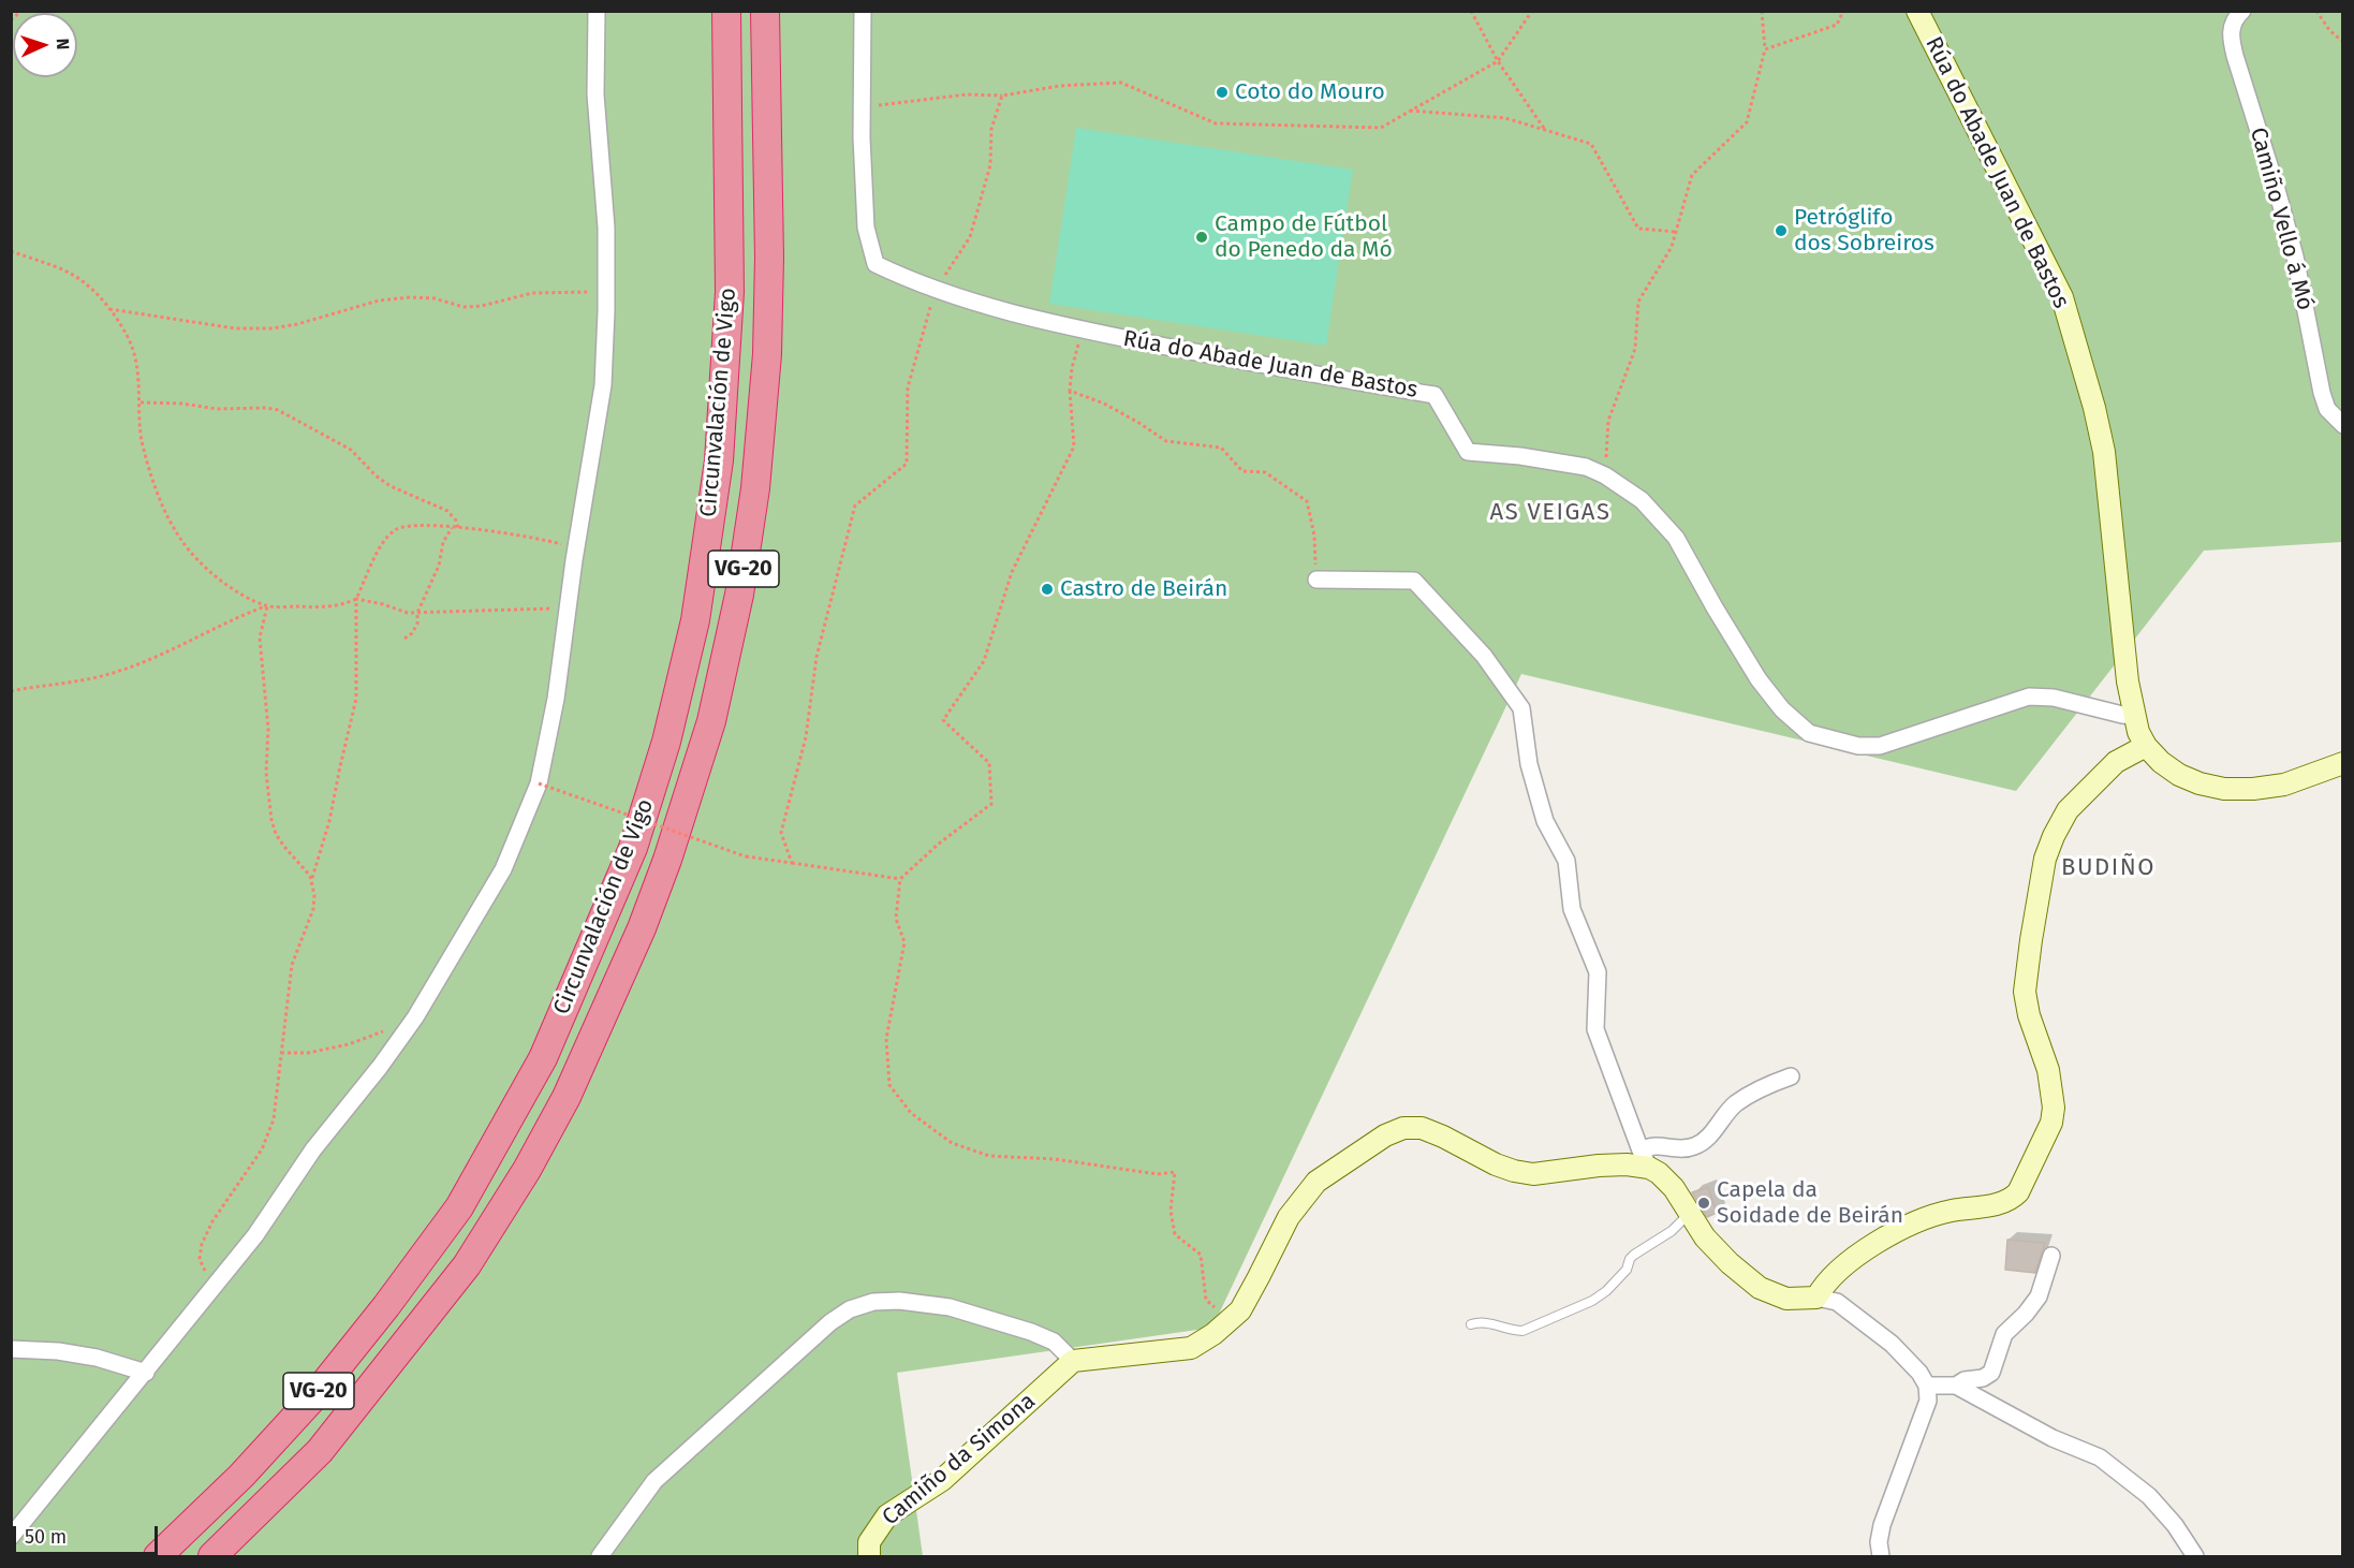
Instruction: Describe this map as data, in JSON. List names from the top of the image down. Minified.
{"streets":{"highway":["Circunvalación de Vigo","VG-20"],"street":["Rúa do Abade Juan de Bastos","Camiño Vello á Mó","Camiño da Simona"]},"districts":["AS VEIGAS","BUDIÑO"],"places":["Coto do Mouro","Petróglifo dos Sobreiros","Campo de Fútbol do Penedo da Mó","Castro de Beirán","Capela da Soidade de Beirán"],"scale_bar":"50 m","north":"right"}
